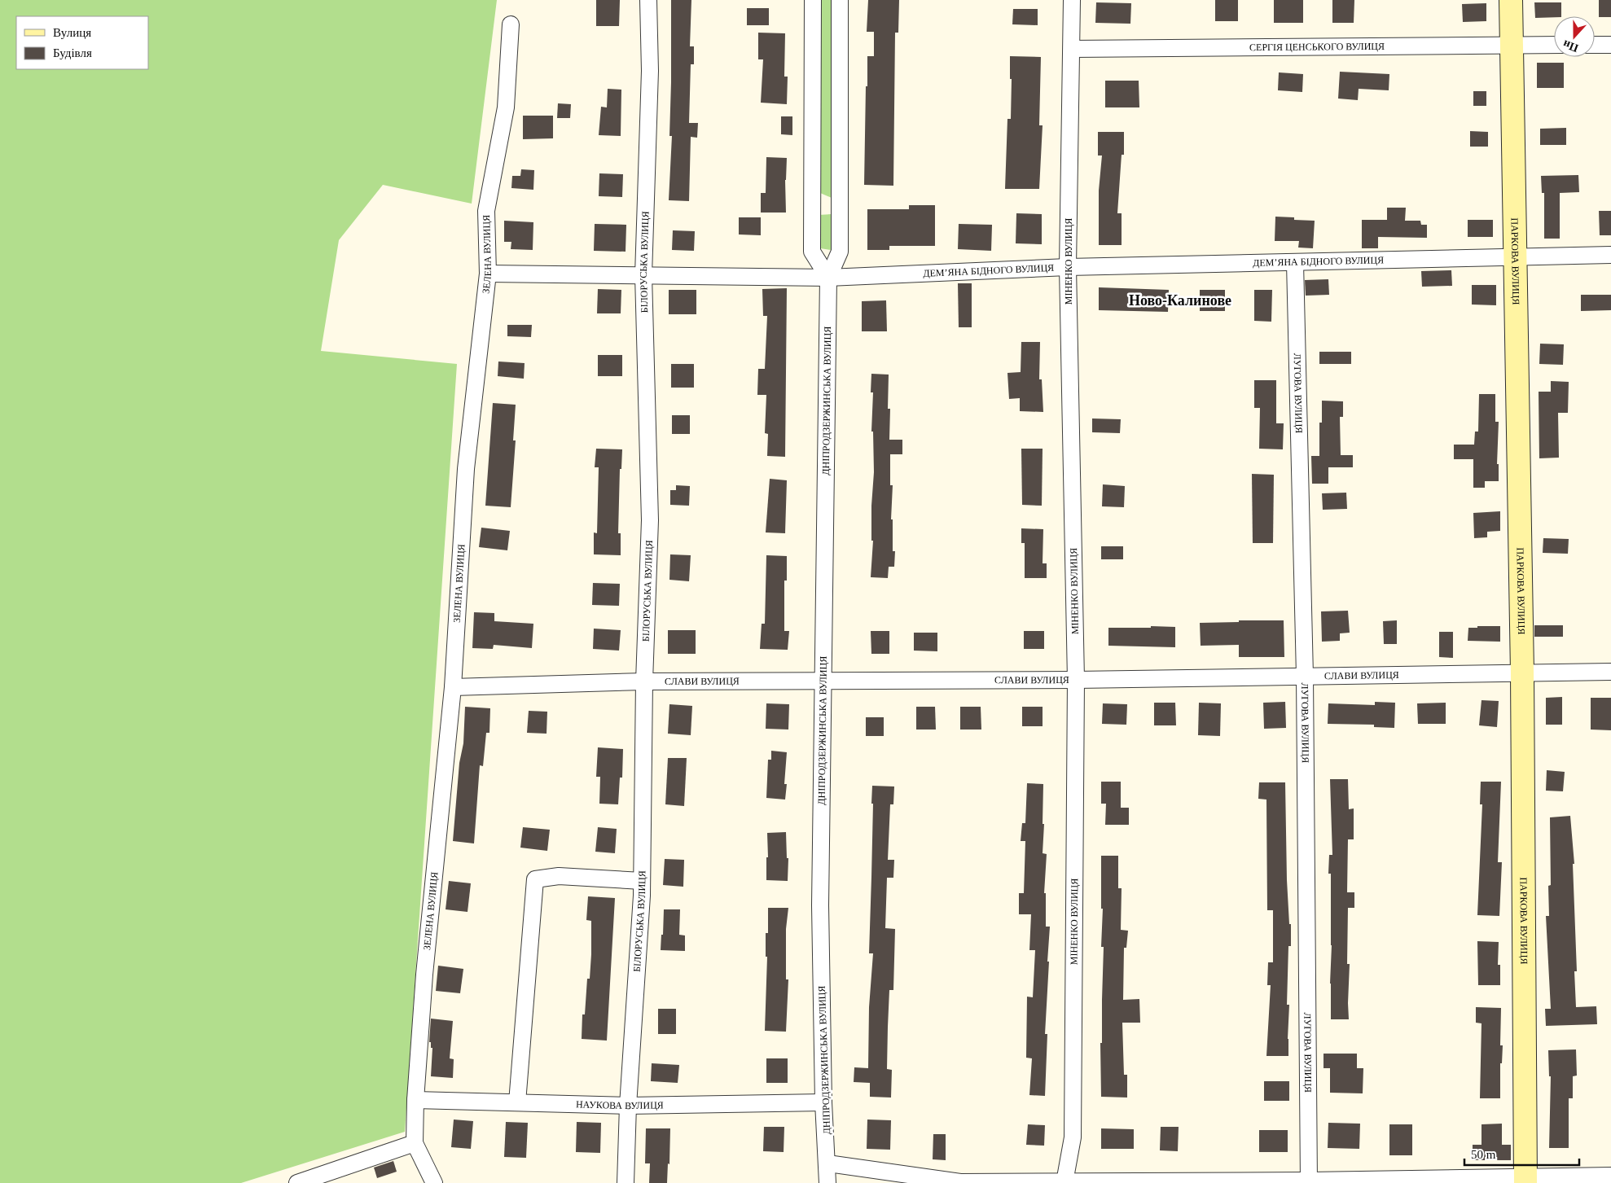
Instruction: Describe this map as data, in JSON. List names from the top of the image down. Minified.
{"streets":{"street":["СЕРГІЯ ЦЕНСЬКОГО ВУЛИЦЯ","ЗЕЛЕНА ВУЛИЦЯ","МІНЕНКО ВУЛИЦЯ","БІЛОРУСЬКА ВУЛИЦЯ","ДЕМ’ЯНА БІДНОГО ВУЛИЦЯ","ПАРКОВА ВУЛИЦЯ","ЛУГОВА ВУЛИЦЯ","ДНІПРОДЗЕРЖИНСЬКА ВУЛИЦЯ","СЛАВИ ВУЛИЦЯ","НАУКОВА ВУЛИЦЯ"]},"crossings":[["СЕРГІЯ ЦЕНСЬКОГО ВУЛИЦЯ","МІНЕНКО ВУЛИЦЯ"],["СЕРГІЯ ЦЕНСЬКОГО ВУЛИЦЯ","ПАРКОВА ВУЛИЦЯ"],["ЗЕЛЕНА ВУЛИЦЯ","ДЕМ’ЯНА БІДНОГО ВУЛИЦЯ"],["ЗЕЛЕНА ВУЛИЦЯ","СЛАВИ ВУЛИЦЯ"],["ЗЕЛЕНА ВУЛИЦЯ","НАУКОВА ВУЛИЦЯ"],["МІНЕНКО ВУЛИЦЯ","ДЕМ’ЯНА БІДНОГО ВУЛИЦЯ"],["МІНЕНКО ВУЛИЦЯ","СЛАВИ ВУЛИЦЯ"],["БІЛОРУСЬКА ВУЛИЦЯ","ДЕМ’ЯНА БІДНОГО ВУЛИЦЯ"],["БІЛОРУСЬКА ВУЛИЦЯ","СЛАВИ ВУЛИЦЯ"],["БІЛОРУСЬКА ВУЛИЦЯ","НАУКОВА ВУЛИЦЯ"],["ДЕМ’ЯНА БІДНОГО ВУЛИЦЯ","ПАРКОВА ВУЛИЦЯ"],["ДЕМ’ЯНА БІДНОГО ВУЛИЦЯ","ЛУГОВА ВУЛИЦЯ"],["ДЕМ’ЯНА БІДНОГО ВУЛИЦЯ","ДНІПРОДЗЕРЖИНСЬКА ВУЛИЦЯ"],["ПАРКОВА ВУЛИЦЯ","СЛАВИ ВУЛИЦЯ"],["ЛУГОВА ВУЛИЦЯ","СЛАВИ ВУЛИЦЯ"],["ДНІПРОДЗЕРЖИНСЬКА ВУЛИЦЯ","СЛАВИ ВУЛИЦЯ"],["ДНІПРОДЗЕРЖИНСЬКА ВУЛИЦЯ","НАУКОВА ВУЛИЦЯ"]],"districts":["Ново-Калинове"],"legend":["Вулиця","Будівля"],"scale_bar":"50 m","north":"bottom"}
